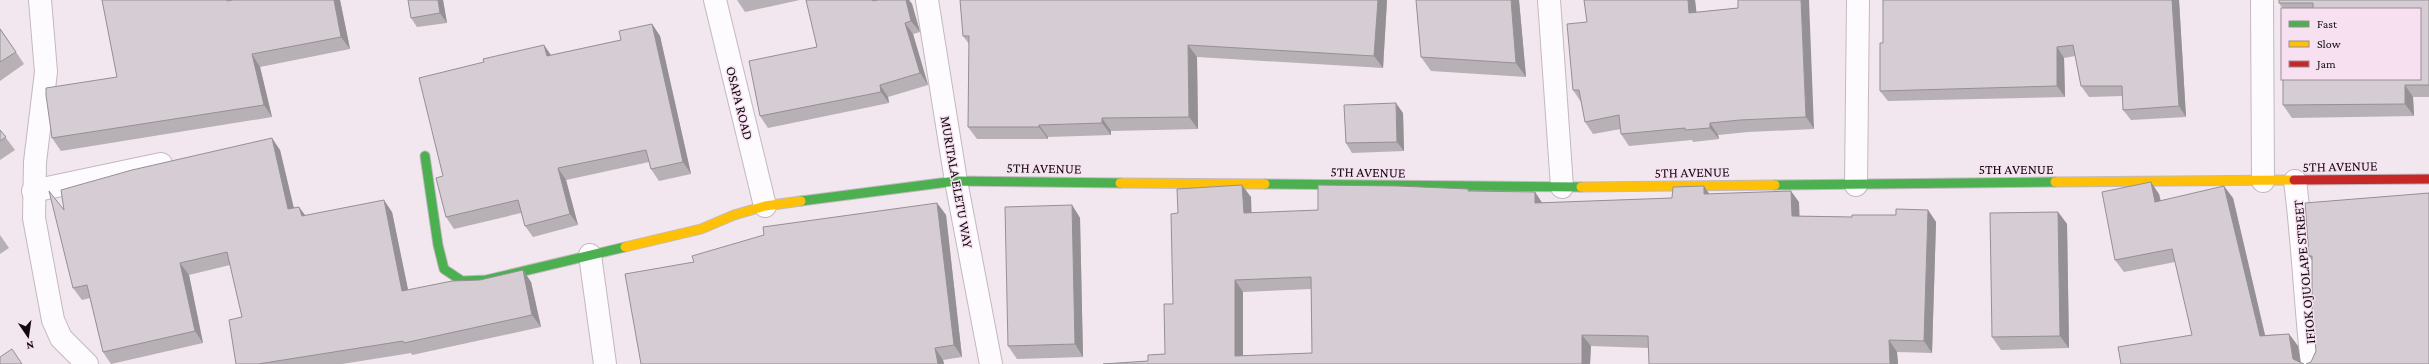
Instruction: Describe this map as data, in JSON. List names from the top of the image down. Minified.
{"streets":{"street":["OSAPA ROAD","5TH AVENUE","MURITALA ELETU WAY","IFIOK OJUOLAPE STREET"]},"crossings":[["OSAPA ROAD","5TH AVENUE"],["5TH AVENUE","MURITALA ELETU WAY"],["5TH AVENUE","IFIOK OJUOLAPE STREET"]],"legend":["Fast","Slow","Jam"],"north":"bottom"}
